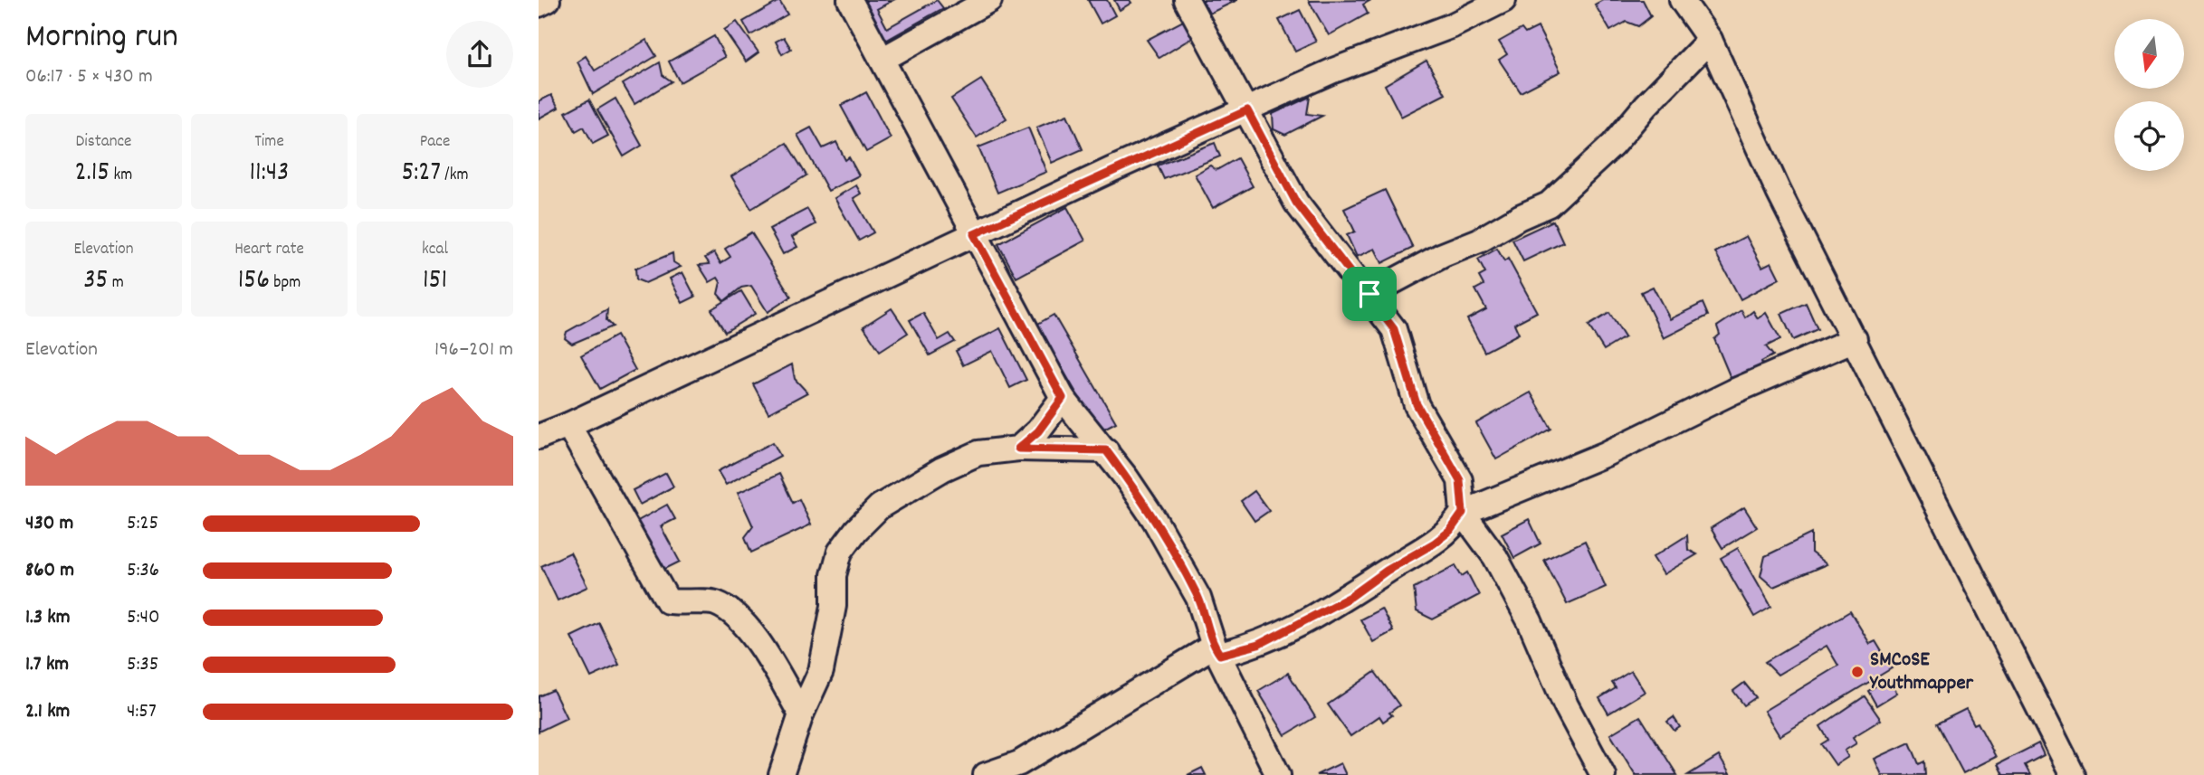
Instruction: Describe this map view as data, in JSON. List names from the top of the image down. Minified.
{"places":["SMCoSE Youthmapper"],"north":"bottom","page":{"heading":["Morning run","06:17 · 5 × 430 m"],"stats":[["Distance","2.15 km"],["Time","11:43"],["Pace","5:27 /km"],["Elevation","35 m"],["Heart rate","156 bpm"],["kcal","151"]],"chart":["Elevation","196–201 m"],"list":[{"name":"430 m","note":"5:25"},{"name":"860 m","note":"5:36"},{"name":"1.3 km","note":"5:40"},{"name":"1.7 km","note":"5:35"},{"name":"2.1 km","note":"4:57"}]}}
